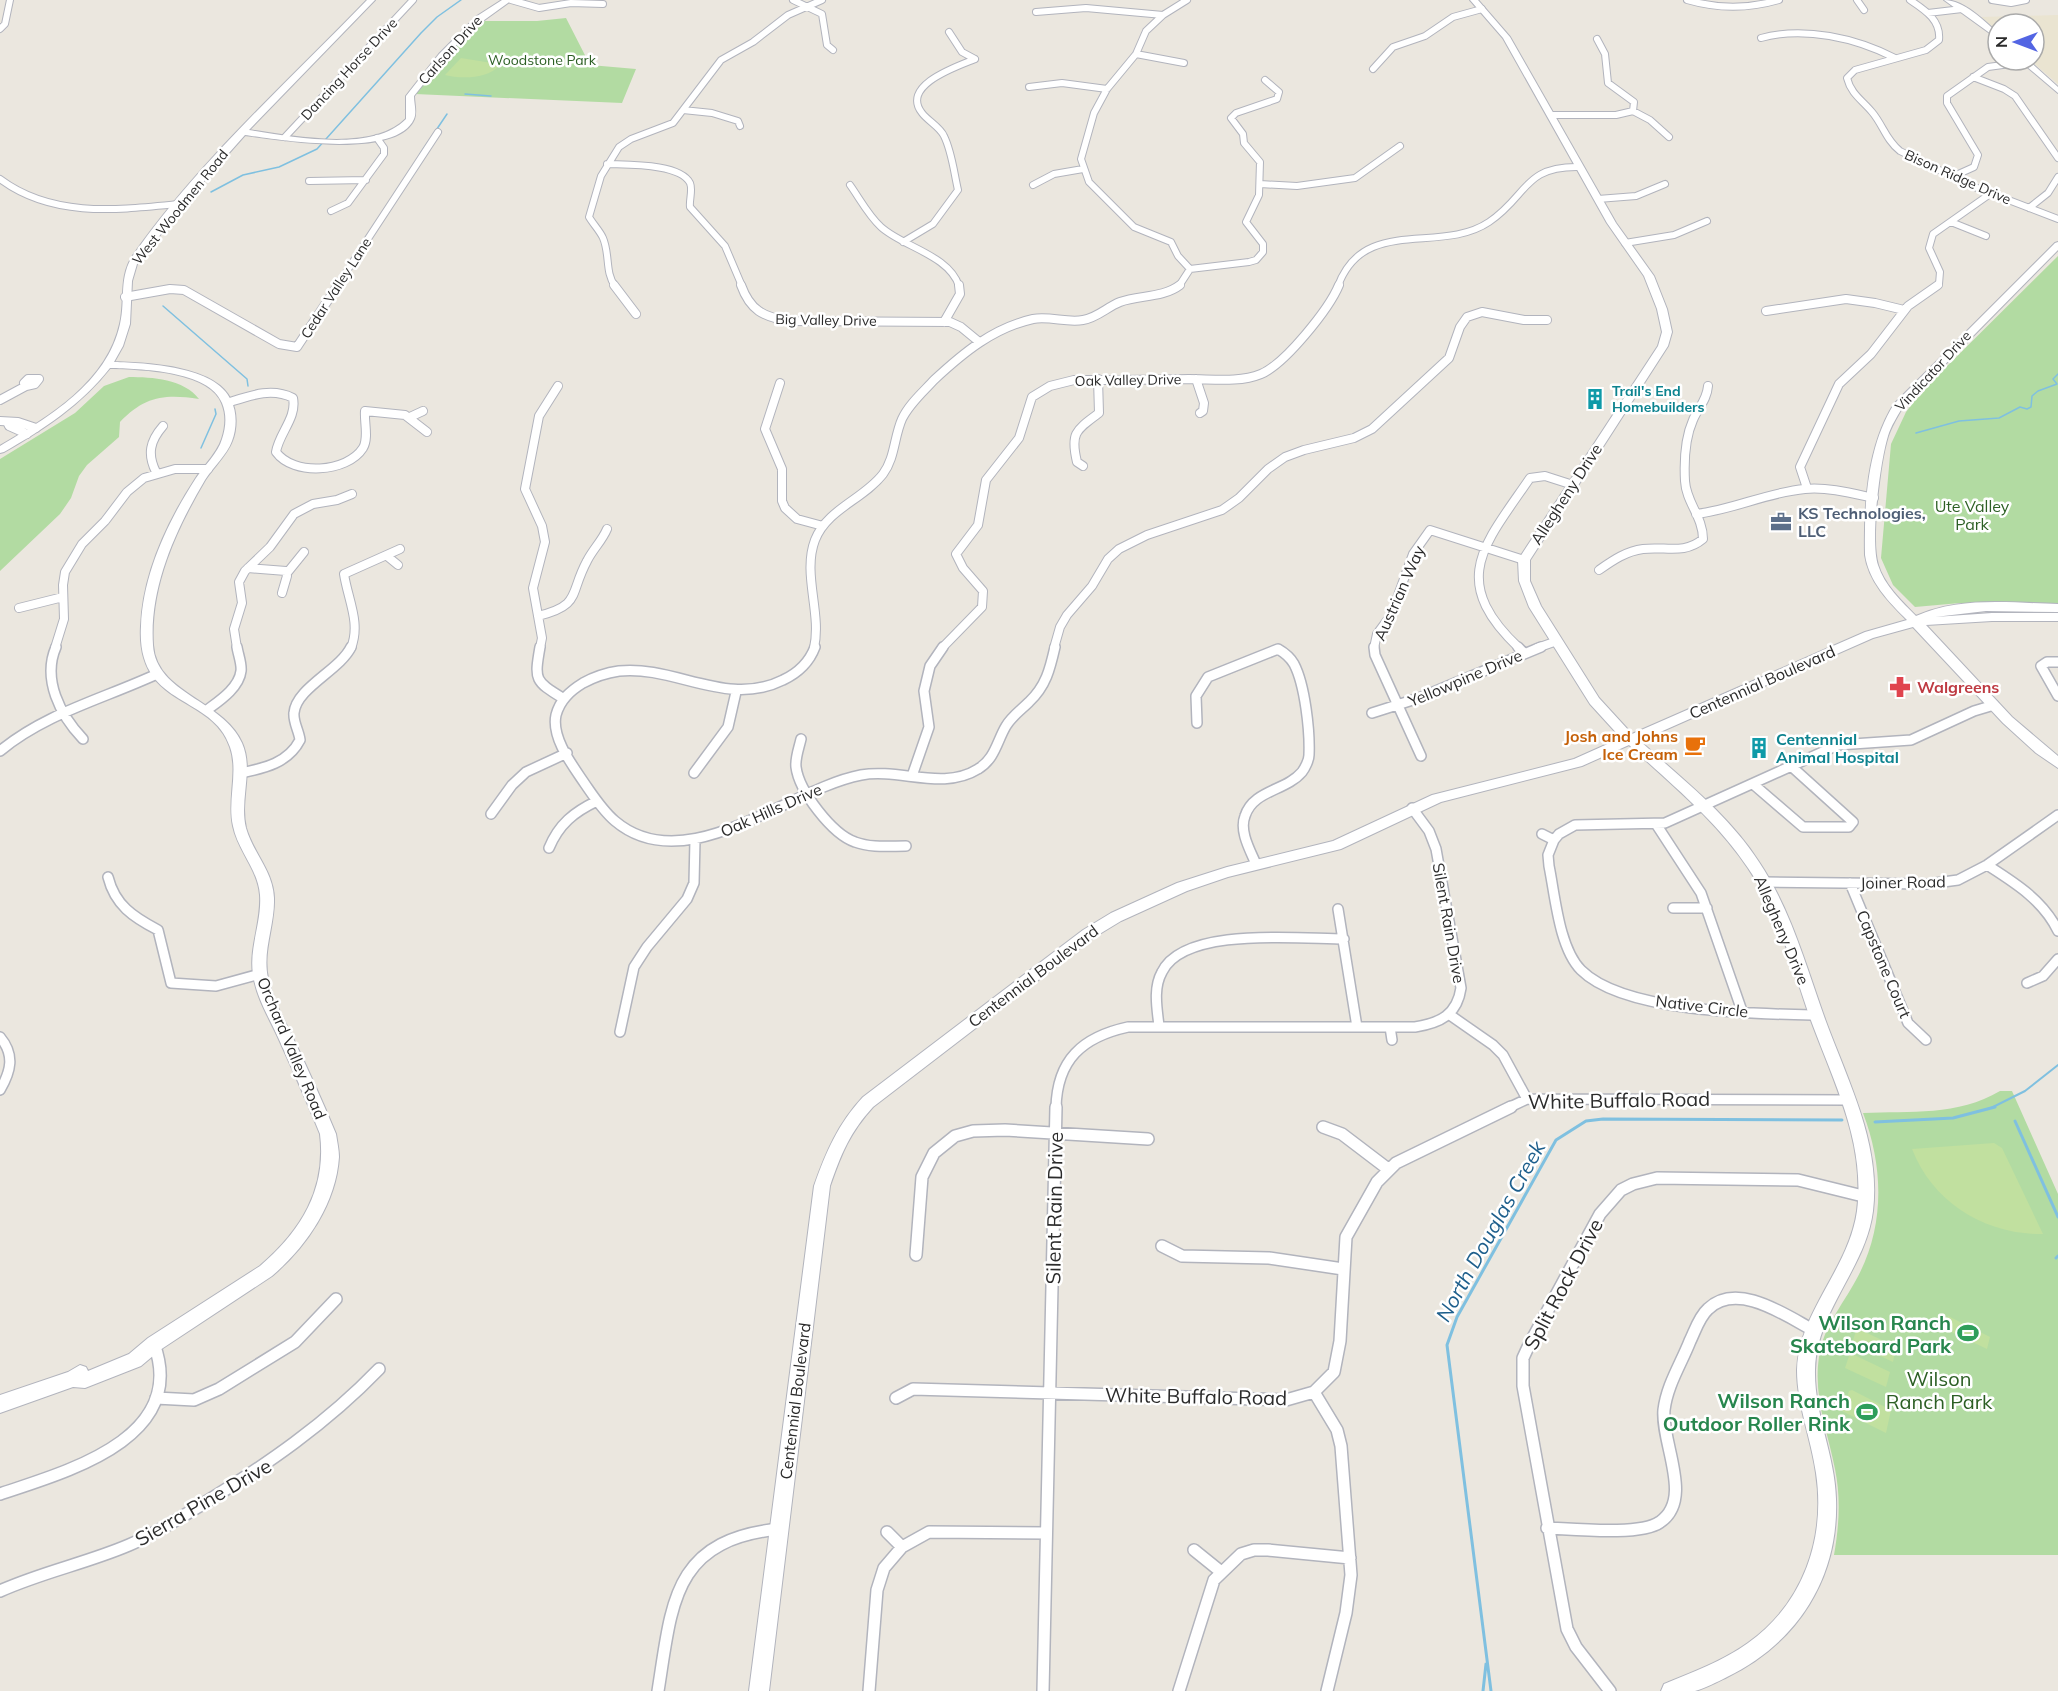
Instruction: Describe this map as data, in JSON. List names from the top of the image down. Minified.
{"streets":{"main road":["Carlson Drive","West Woodmen Road","Vindicator Drive","Allegheny Drive","Centennial Boulevard","Orchard Valley Road"],"street":["Dancing Horse Drive","Bison Ridge Drive","Cedar Valley Lane","Big Valley Drive","Oak Valley Drive","Austrian Way","Yellowpine Drive","Oak Hills Drive","Joiner Road","Silent Rain Drive","Capstone Court","Native Circle","White Buffalo Road","Split Rock Drive","Sierra Pine Drive"]},"crossings":[["Carlson Drive","Dancing Horse Drive"],["Carlson Drive","West Woodmen Road"],["West Woodmen Road","Cedar Valley Lane"],["Vindicator Drive","Centennial Boulevard"],["Oak Valley Drive","Allegheny Drive"],["Oak Valley Drive","Oak Hills Drive"],["Allegheny Drive","Yellowpine Drive"],["Allegheny Drive","Centennial Boulevard"],["Allegheny Drive","Joiner Road"],["Allegheny Drive","Native Circle"],["Allegheny Drive","White Buffalo Road"],["Allegheny Drive","Split Rock Drive"],["Austrian Way","Yellowpine Drive"],["Centennial Boulevard","Silent Rain Drive"],["Joiner Road","Capstone Court"],["Silent Rain Drive","White Buffalo Road"]],"water":["North Douglas Creek"],"parks":["Woodstone Park","Ute Valley Park","Wilson Ranch Park"],"places":{"building":["Trail's End Homebuilders","Centennial Animal Hospital"],"office":["KS Technologies, LLC"],"pharmacy":["Walgreens"],"cafe":["Josh and Johns Ice Cream"],"sports":["Wilson Ranch Skateboard Park","Wilson Ranch Outdoor Roller Rink"]},"north":"left"}
